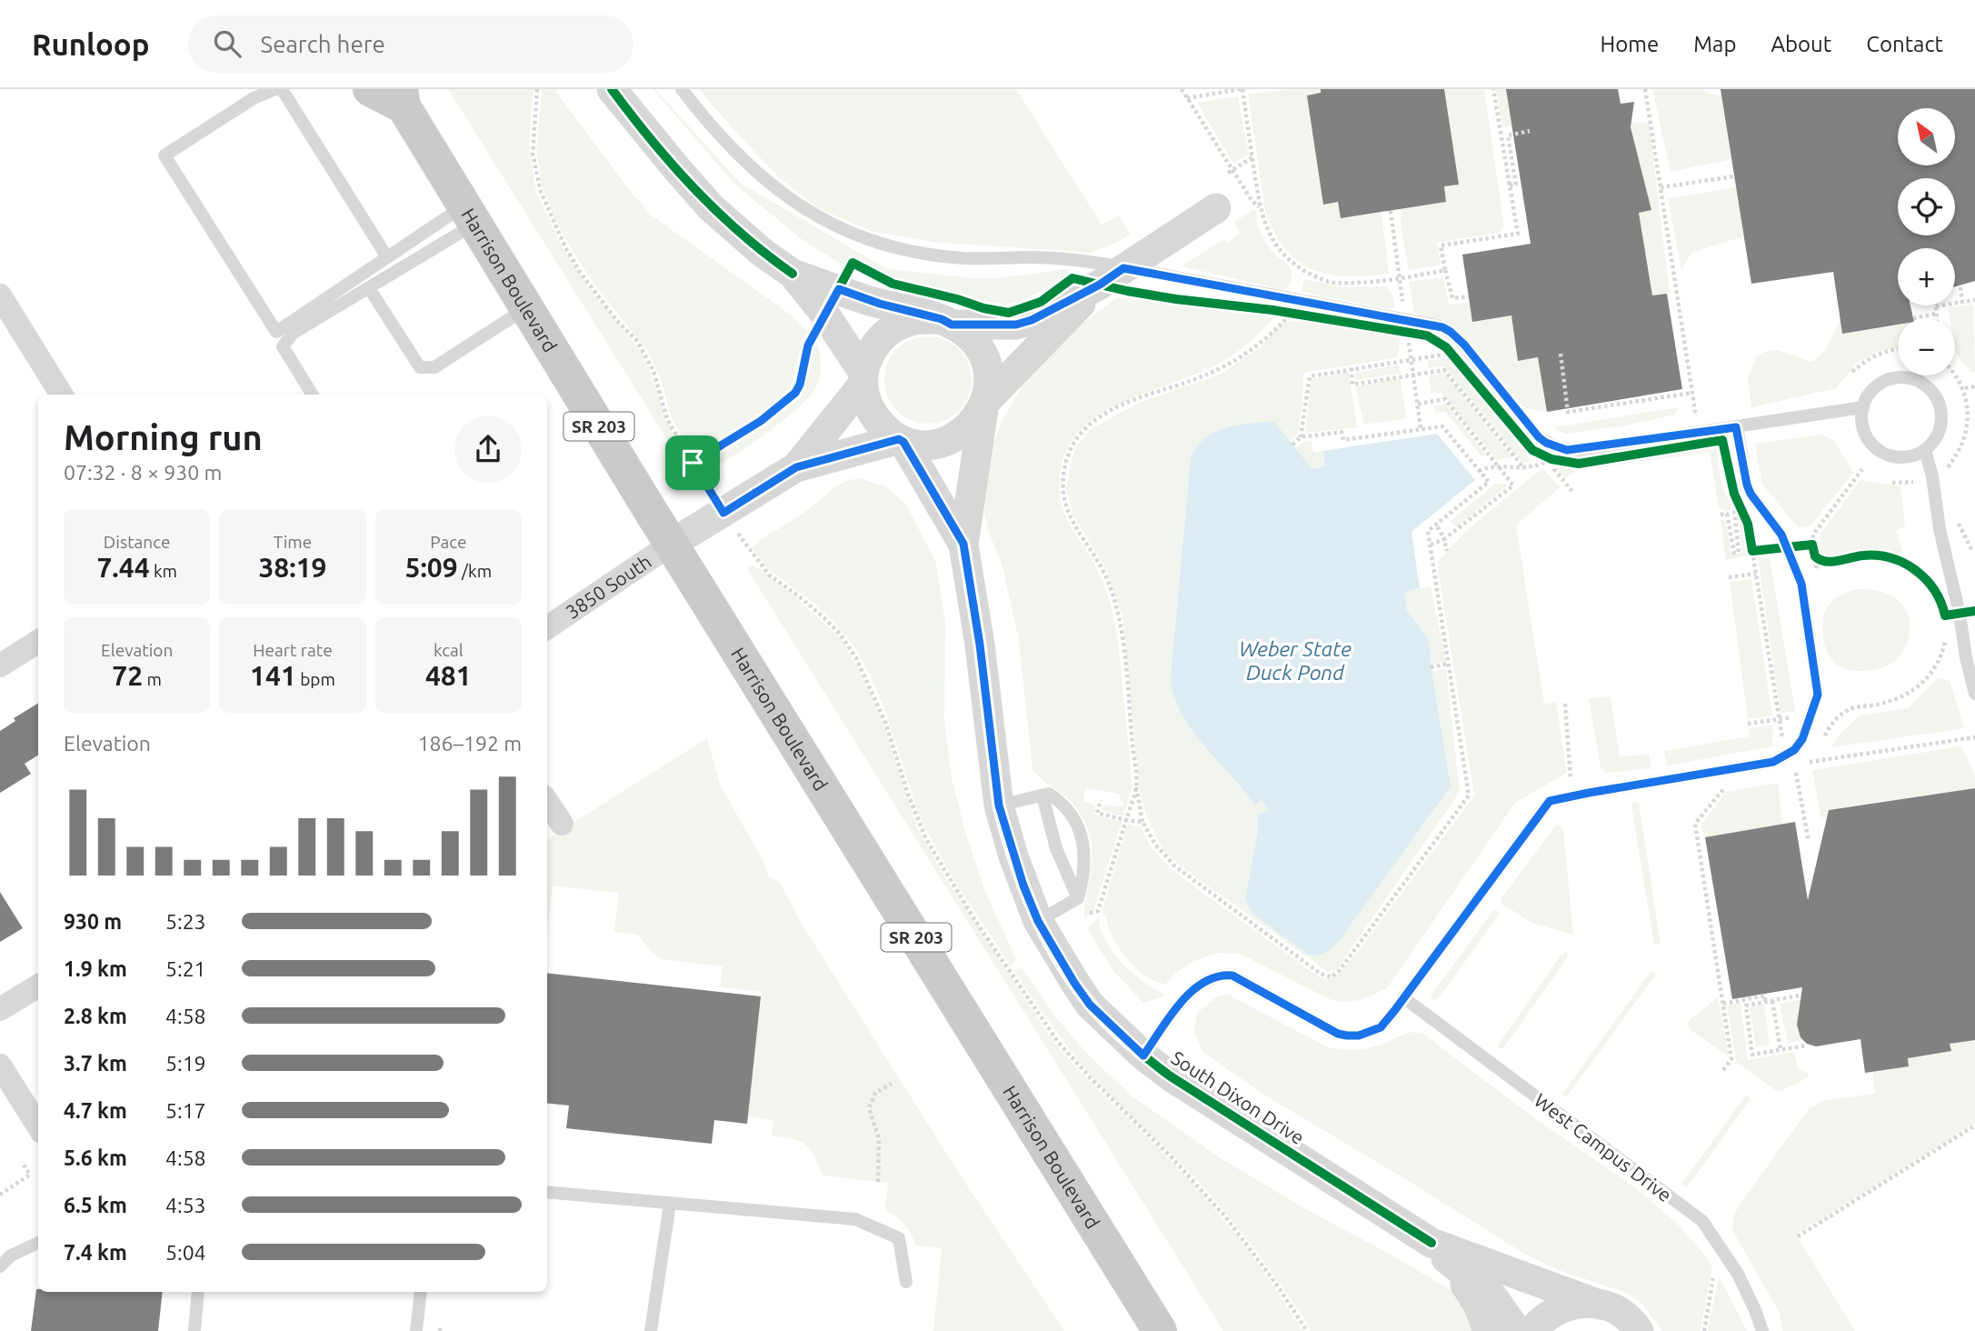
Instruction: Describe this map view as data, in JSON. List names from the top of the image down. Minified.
{"streets":{"main road":["Harrison Boulevard","SR 203"],"street":["3850 South","South Dixon Drive"],"lane":["West Campus Drive"]},"crossings":[["Harrison Boulevard","3850 South"]],"water":["Weber State Duck Pond"],"north":"top left","page":{"header":"Runloop","search":"Search here","nav":["Home","Map","About","Contact"],"map_buttons":["+","−"],"heading":["Morning run","07:32 · 8 × 930 m"],"stats":[["Distance","7.44 km"],["Time","38:19"],["Pace","5:09 /km"],["Elevation","72 m"],["Heart rate","141 bpm"],["kcal","481"]],"chart":["Elevation","186–192 m"],"list":[{"name":"930 m","note":"5:23"},{"name":"1.9 km","note":"5:21"},{"name":"2.8 km","note":"4:58"},{"name":"3.7 km","note":"5:19"},{"name":"4.7 km","note":"5:17"},{"name":"5.6 km","note":"4:58"},{"name":"6.5 km","note":"4:53"},{"name":"7.4 km","note":"5:04"}]}}
